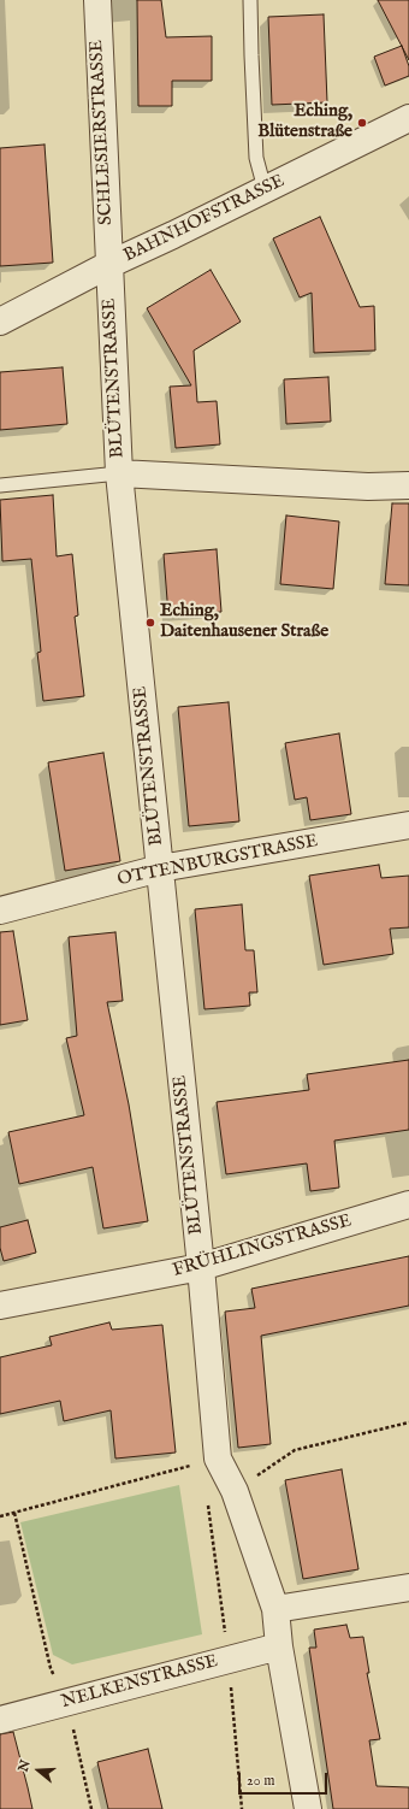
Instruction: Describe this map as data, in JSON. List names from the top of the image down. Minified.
{"streets":{"street":["SCHLESIERSTRASSE","BAHNHOFSTRASSE","BLÜTENSTRASSE","OTTENBURGSTRASSE","FRÜHLINGSTRASSE","NELKENSTRASSE"]},"crossings":[["SCHLESIERSTRASSE","BAHNHOFSTRASSE"],["SCHLESIERSTRASSE","BLÜTENSTRASSE"],["BAHNHOFSTRASSE","BLÜTENSTRASSE"],["BLÜTENSTRASSE","OTTENBURGSTRASSE"],["BLÜTENSTRASSE","FRÜHLINGSTRASSE"]],"places":["Eching, Blütenstraße","Eching, Daitenhausener Straße"],"scale_bar":"20 m","north":"left"}
